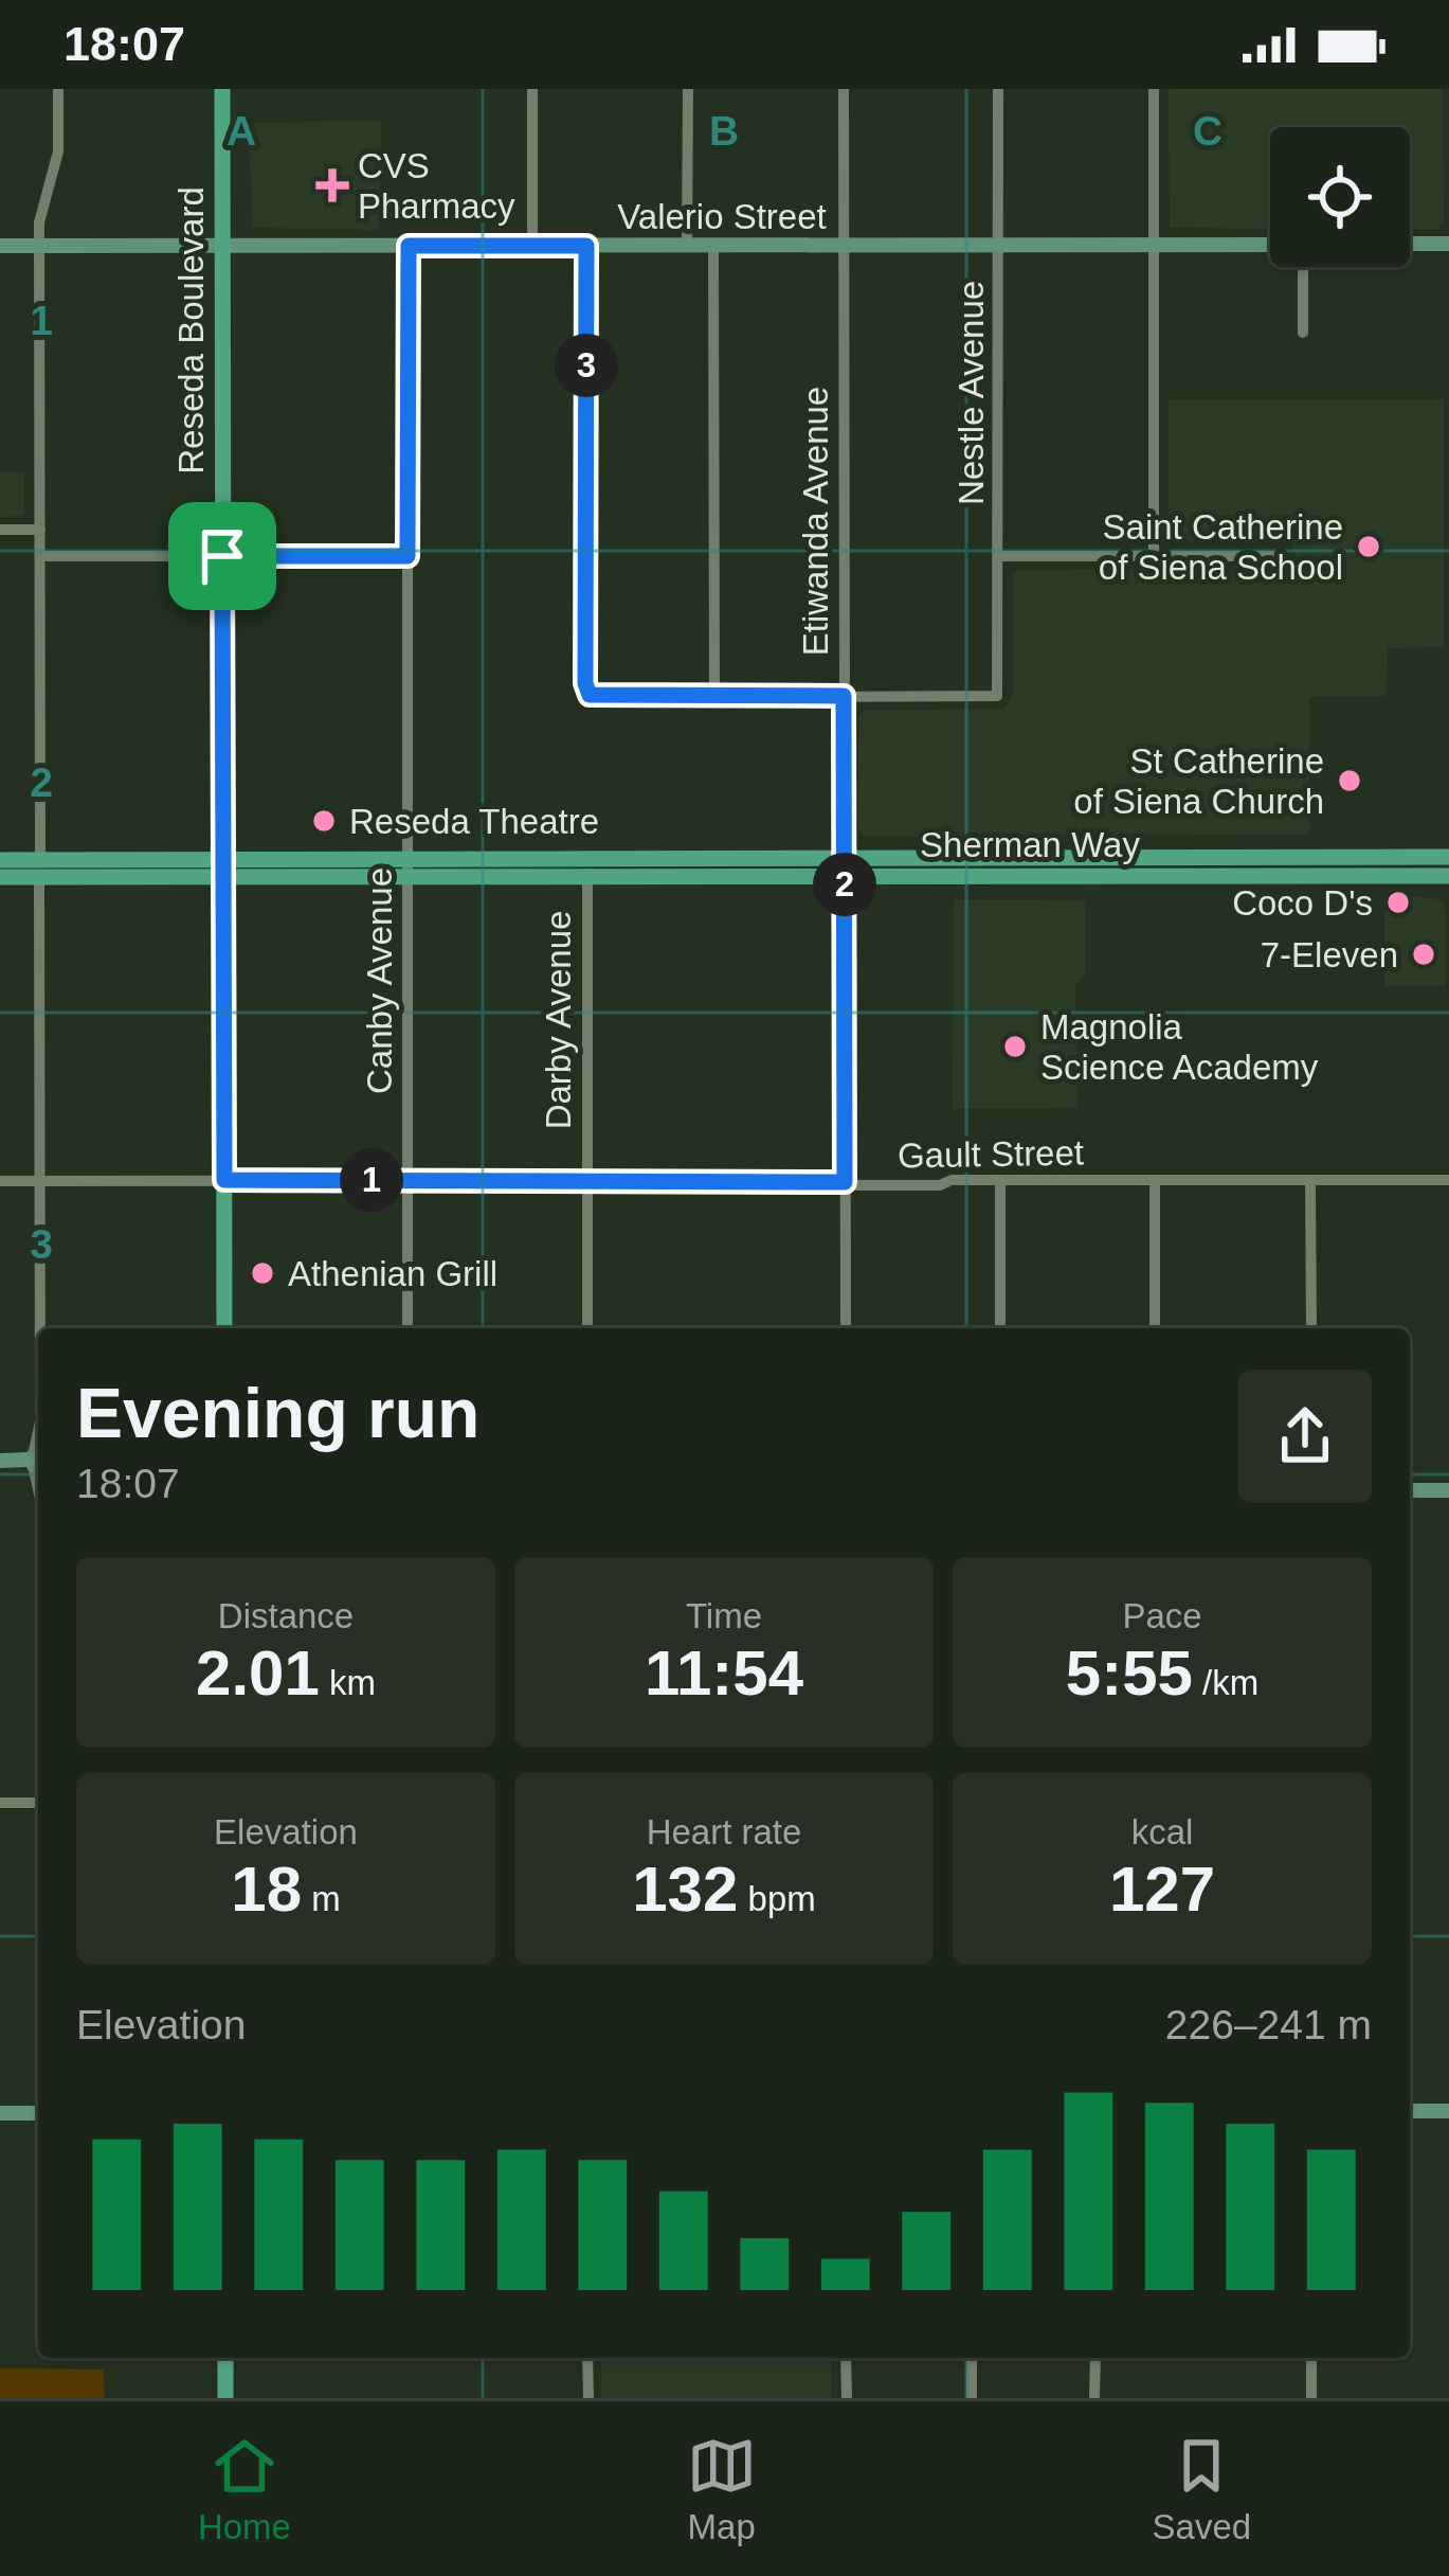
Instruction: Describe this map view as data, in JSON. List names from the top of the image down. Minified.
{"streets":{"main road":["Reseda Boulevard","Sherman Way"],"street":["Valerio Street","Nestle Avenue","Etiwanda Avenue","Canby Avenue","Darby Avenue","Gault Street"]},"crossings":[["Valerio Street","Reseda Boulevard"],["Valerio Street","Nestle Avenue"],["Valerio Street","Etiwanda Avenue"],["Valerio Street","Canby Avenue"],["Reseda Boulevard","Sherman Way"],["Reseda Boulevard","Gault Street"],["Nestle Avenue","Etiwanda Avenue"],["Etiwanda Avenue","Sherman Way"],["Etiwanda Avenue","Gault Street"],["Sherman Way","Canby Avenue"],["Sherman Way","Darby Avenue"],["Canby Avenue","Gault Street"],["Darby Avenue","Gault Street"]],"places":{"health":["CVS Pharmacy"],"other":["Saint Catherine of Siena School","St Catherine of Siena Church","Reseda Theatre","Coco D's","7-Eleven","Magnolia Science Academy","Athenian Grill"]},"page":{"status":"18:07","pins":["3","2","1"],"heading":["Evening run","18:07"],"stats":[["Distance","2.01 km"],["Time","11:54"],["Pace","5:55 /km"],["Elevation","18 m"],["Heart rate","132 bpm"],["kcal","127"]],"chart":["Elevation","226–241 m"],"tabs":["Home","Map","Saved"]},"grid":{"columns":["A","B","C"],"rows":["1","2","3"]}}
